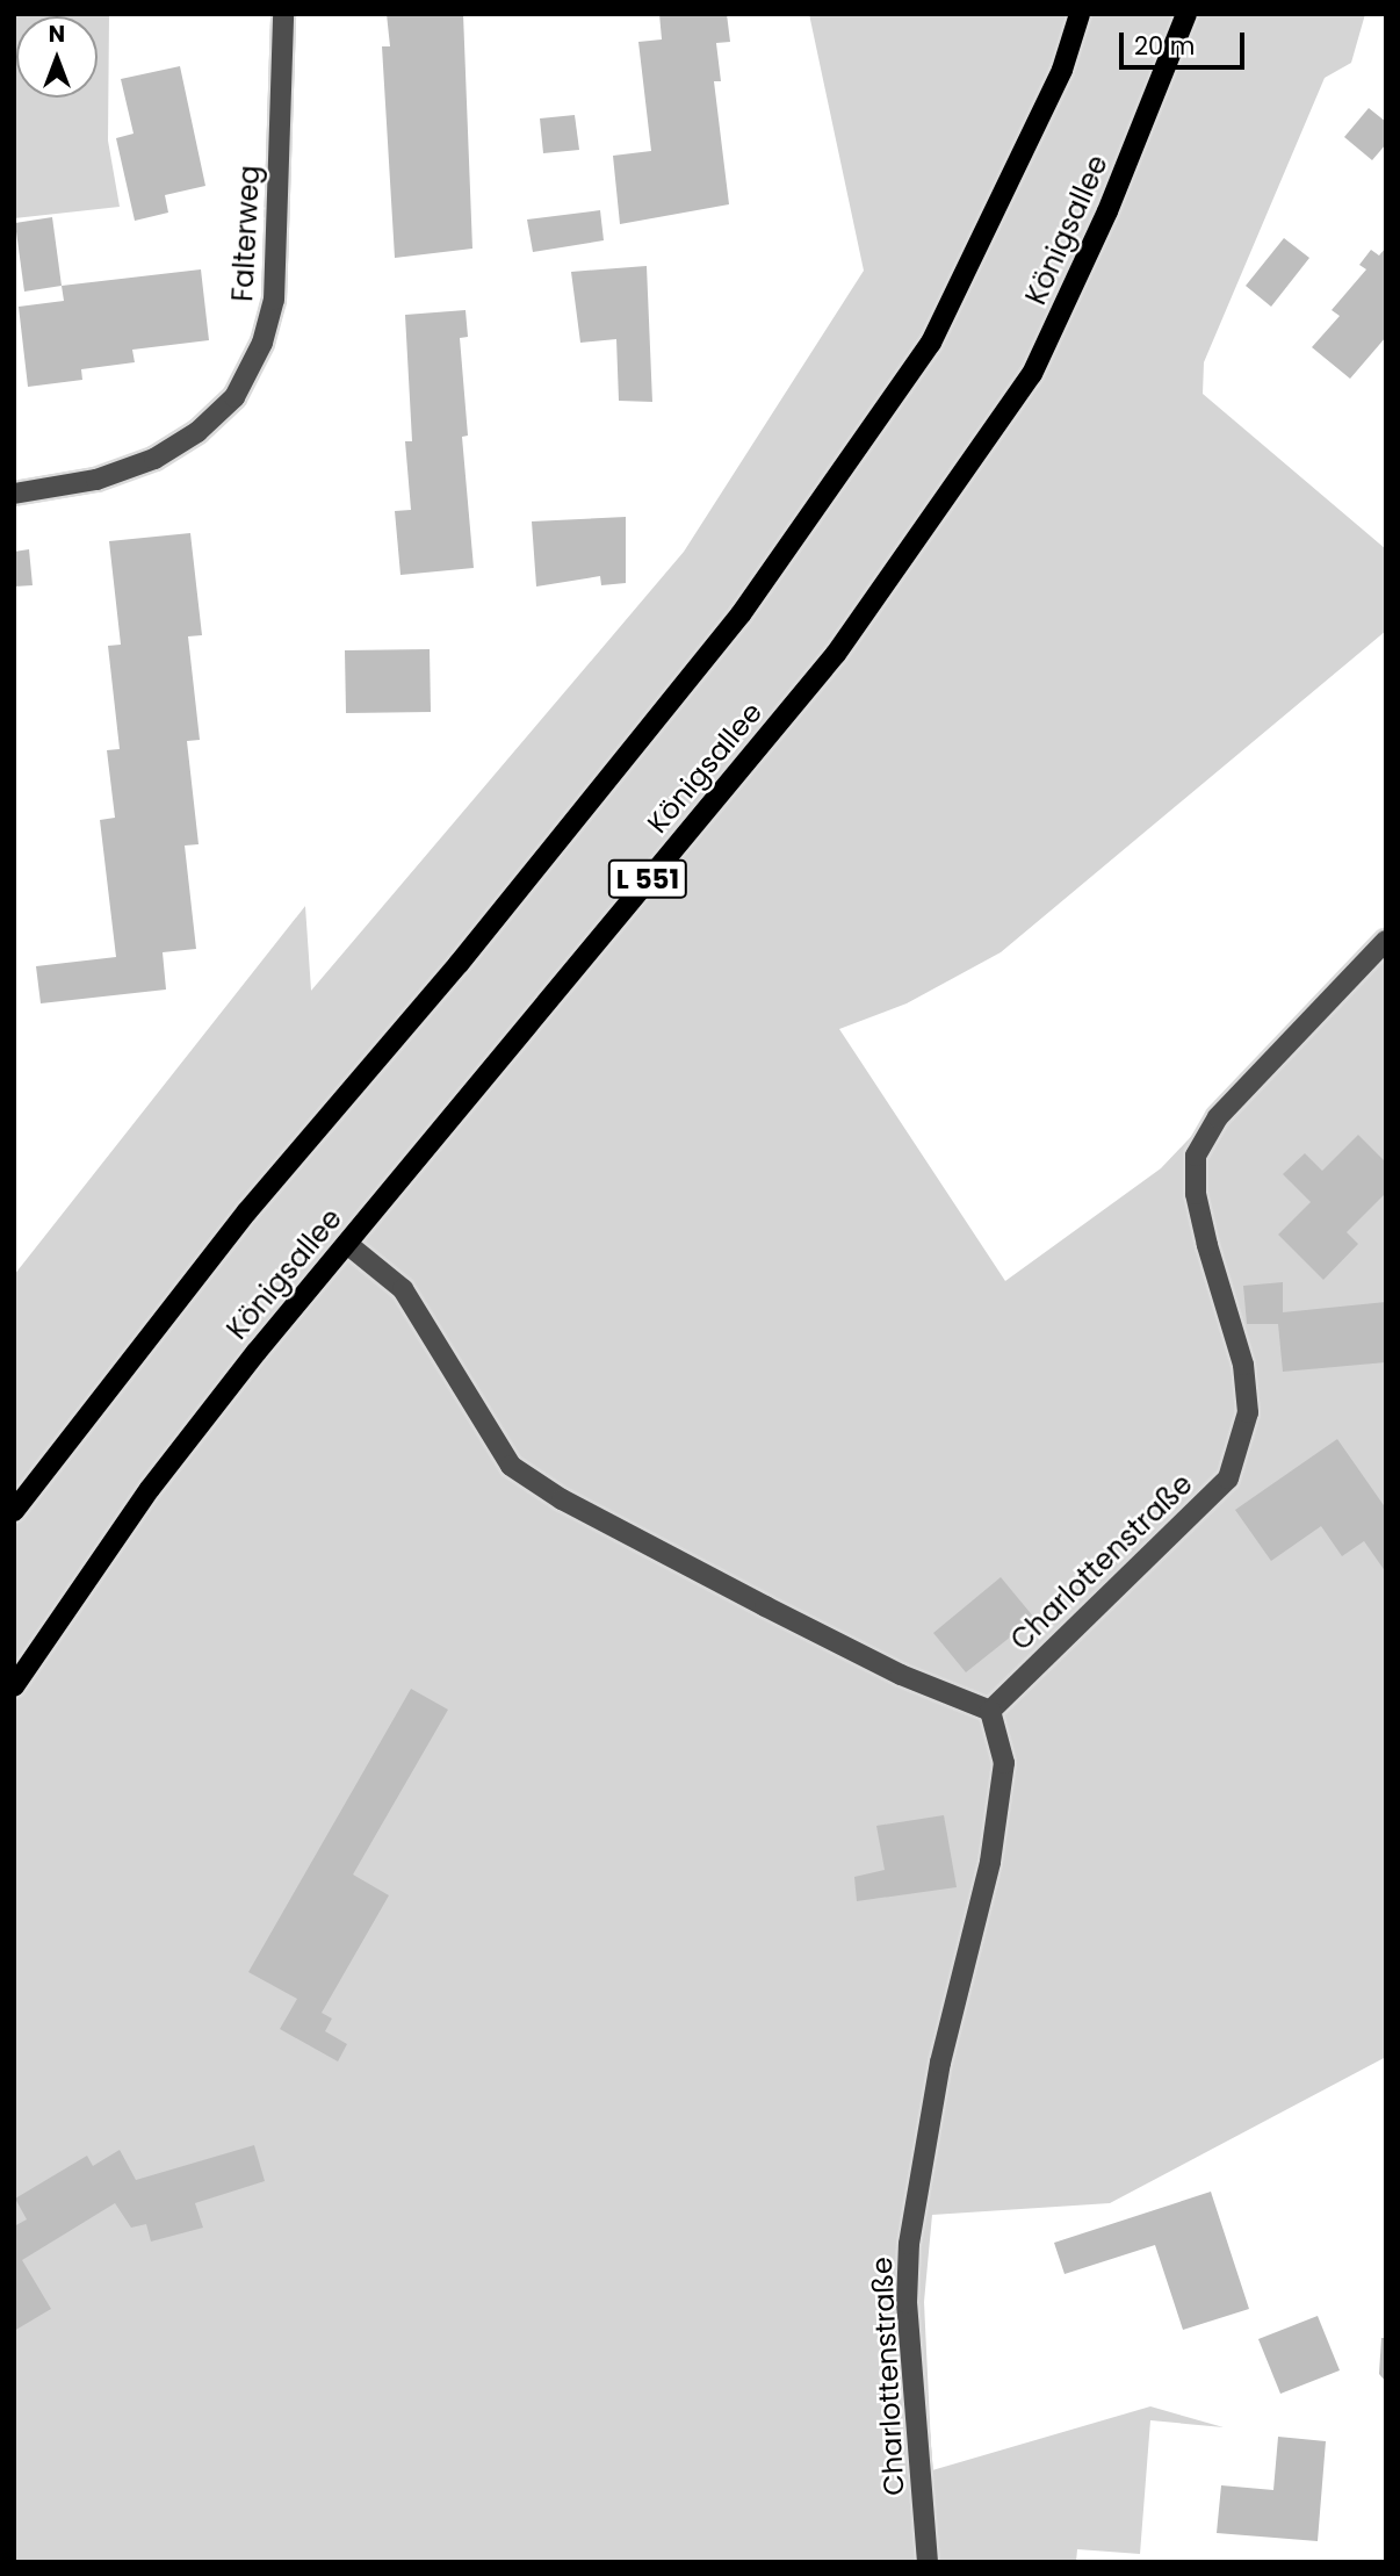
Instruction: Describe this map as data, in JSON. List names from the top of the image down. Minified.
{"streets":{"main road":["Königsallee","L 551"],"street":["Falterweg","Charlottenstraße"]},"scale_bar":"20 m","north":"top"}
